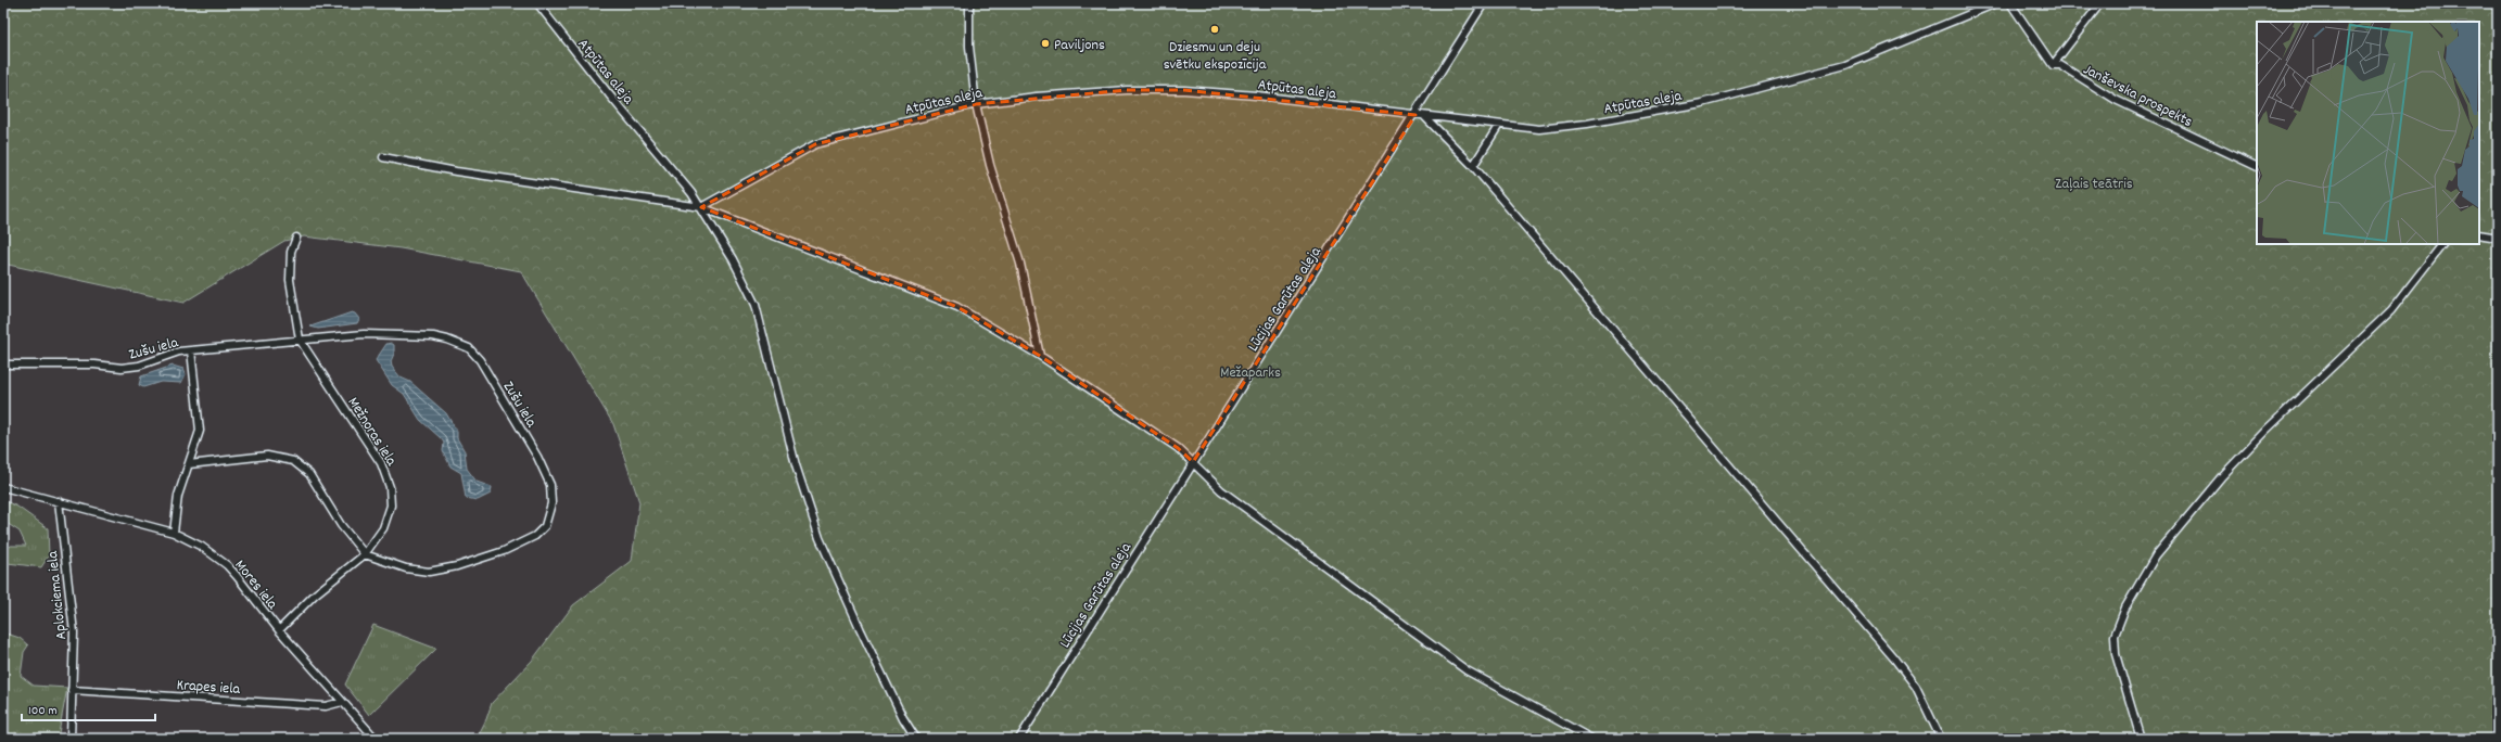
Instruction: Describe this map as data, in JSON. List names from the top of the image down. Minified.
{"streets":{"street":["Atpūtas aleja","Janševska prospekts","Lūcijas Garūtas aleja","Zušu iela","Mežnoras iela","Mores iela","Aplokciema iela","Krapes iela"]},"crossings":[["Atpūtas aleja","Lūcijas Garūtas aleja"],["Zušu iela","Mežnoras iela"],["Mežnoras iela","Mores iela"],["Mores iela","Aplokciema iela"],["Mores iela","Krapes iela"],["Aplokciema iela","Krapes iela"]],"parks":["Zaļais teātris","Mežaparks"],"places":["Dziesmu un deju svētku ekspozīcija","Paviljons"],"scale_bar":"100 m"}
